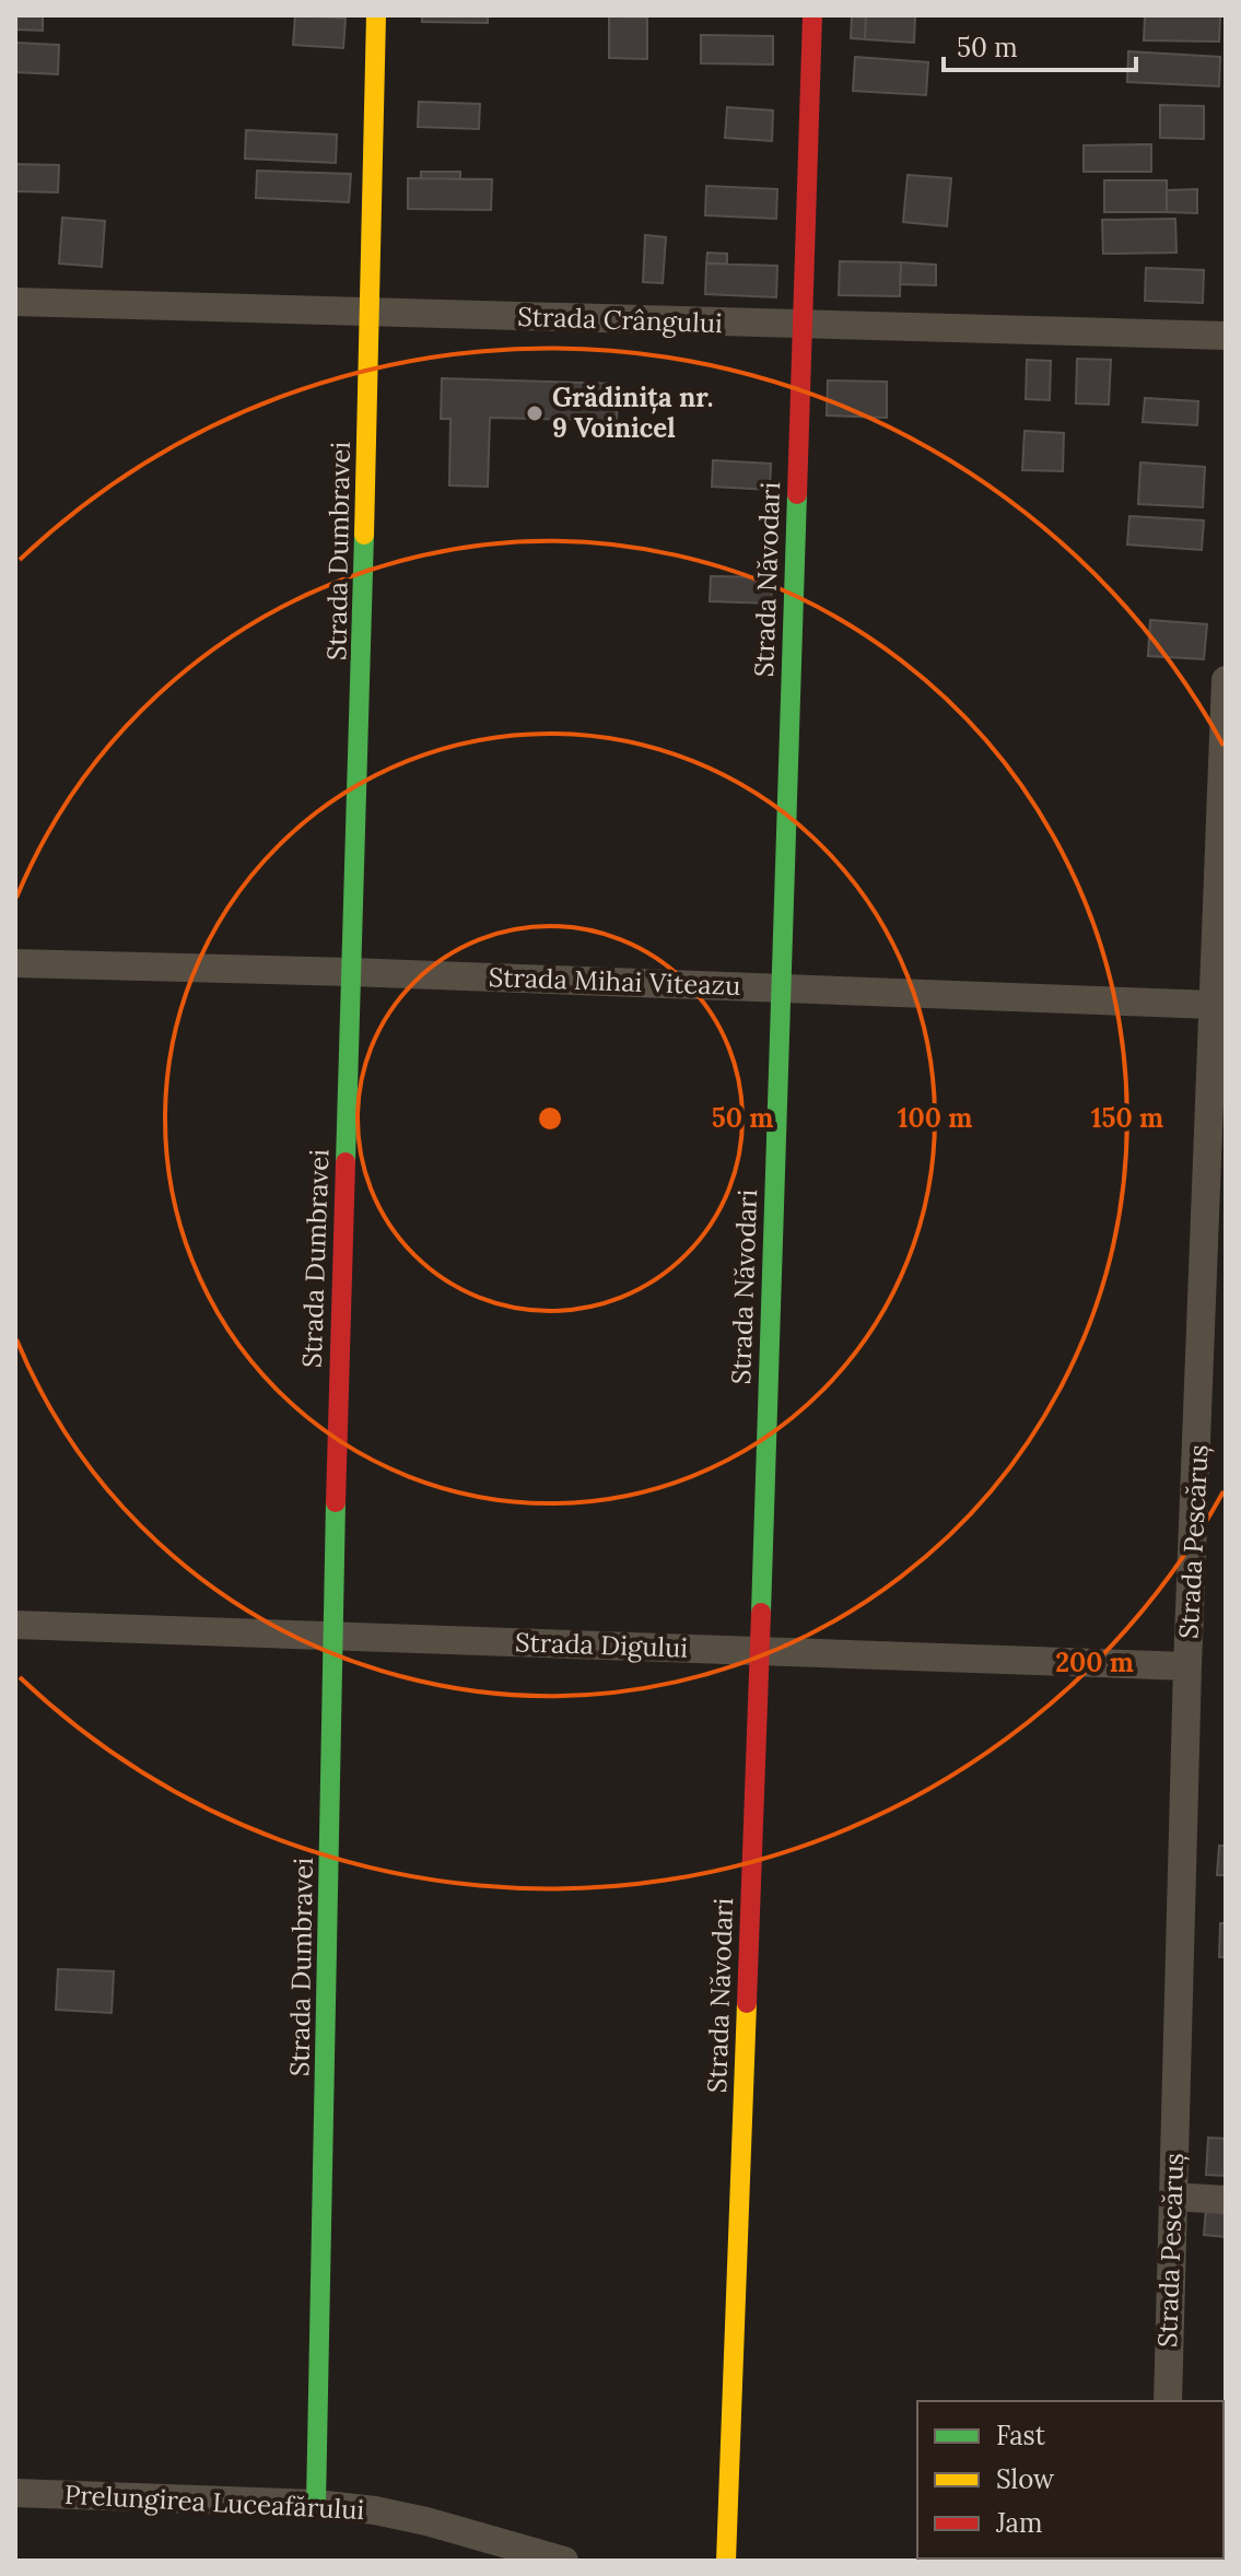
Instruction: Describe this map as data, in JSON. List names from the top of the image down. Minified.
{"streets":{"street":["Strada Crângului","Strada Dumbravei","Strada Năvodari","Strada Mihai Viteazu","Strada Pescăruș","Strada Digului","Prelungirea Luceafărului"]},"crossings":[["Strada Crângului","Strada Dumbravei"],["Strada Crângului","Strada Năvodari"],["Strada Dumbravei","Strada Mihai Viteazu"],["Strada Dumbravei","Strada Digului"],["Strada Dumbravei","Prelungirea Luceafărului"],["Strada Năvodari","Strada Mihai Viteazu"],["Strada Năvodari","Strada Digului"],["Strada Mihai Viteazu","Strada Pescăruș"],["Strada Pescăruș","Strada Digului"]],"places":["Grădinița nr. 9 Voinicel"],"legend":["Fast","Slow","Jam"],"scale_bar":"50 m","rings":["50 m","100 m","150 m","200 m"]}
